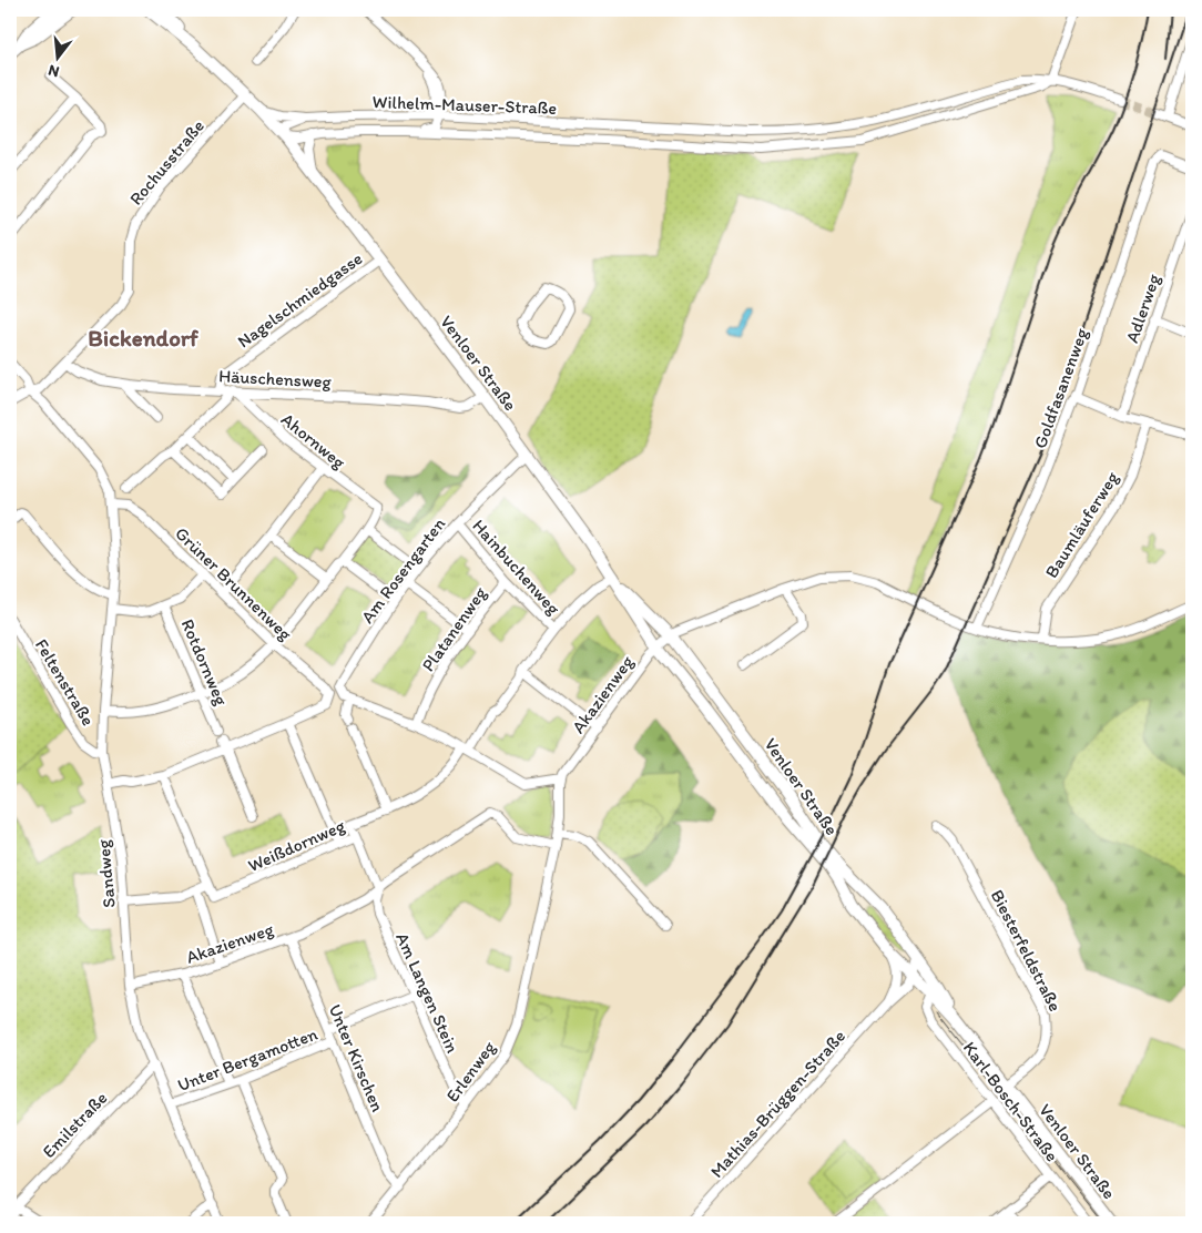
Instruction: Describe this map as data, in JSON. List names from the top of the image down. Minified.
{"streets":{"main road":["Venloer Straße"],"street":["Wilhelm-Mauser-Straße","Rochusstraße","Nagelschmiedgasse","Adlerweg","Häuschensweg","Goldfasanenweg","Ahornweg","Baumläuferweg","Hainbuchenweg","Am Rosengarten","Grüner Brunnenweg","Platanenweg","Rotdornweg","Feltenstraße","Akazienweg","Weißdornweg","Sandweg","Biesterfeldstraße","Am Langen Stein","Unter Kirschen","Unter Bergamotten","Erlenweg","Karl-Bosch-Straße","Mathias-Brüggen-Straße","Emilstraße"]},"crossings":[["Wilhelm-Mauser-Straße","Venloer Straße"],["Rochusstraße","Venloer Straße"],["Rochusstraße","Häuschensweg"],["Rochusstraße","Sandweg"],["Nagelschmiedgasse","Venloer Straße"],["Nagelschmiedgasse","Häuschensweg"],["Nagelschmiedgasse","Ahornweg"],["Venloer Straße","Häuschensweg"],["Venloer Straße","Am Rosengarten"],["Venloer Straße","Akazienweg"],["Venloer Straße","Weißdornweg"],["Venloer Straße","Biesterfeldstraße"],["Venloer Straße","Karl-Bosch-Straße"],["Venloer Straße","Mathias-Brüggen-Straße"],["Häuschensweg","Ahornweg"],["Goldfasanenweg","Akazienweg"],["Baumläuferweg","Akazienweg"],["Hainbuchenweg","Am Rosengarten"],["Hainbuchenweg","Platanenweg"],["Hainbuchenweg","Weißdornweg"],["Grüner Brunnenweg","Sandweg"],["Feltenstraße","Sandweg"],["Akazienweg","Sandweg"],["Akazienweg","Am Langen Stein"],["Akazienweg","Unter Kirschen"],["Akazienweg","Erlenweg"],["Sandweg","Unter Bergamotten"],["Sandweg","Emilstraße"],["Am Langen Stein","Unter Bergamotten"],["Am Langen Stein","Erlenweg"],["Unter Kirschen","Unter Bergamotten"],["Unter Kirschen","Erlenweg"]],"districts":["Bickendorf"],"north":"bottom"}
